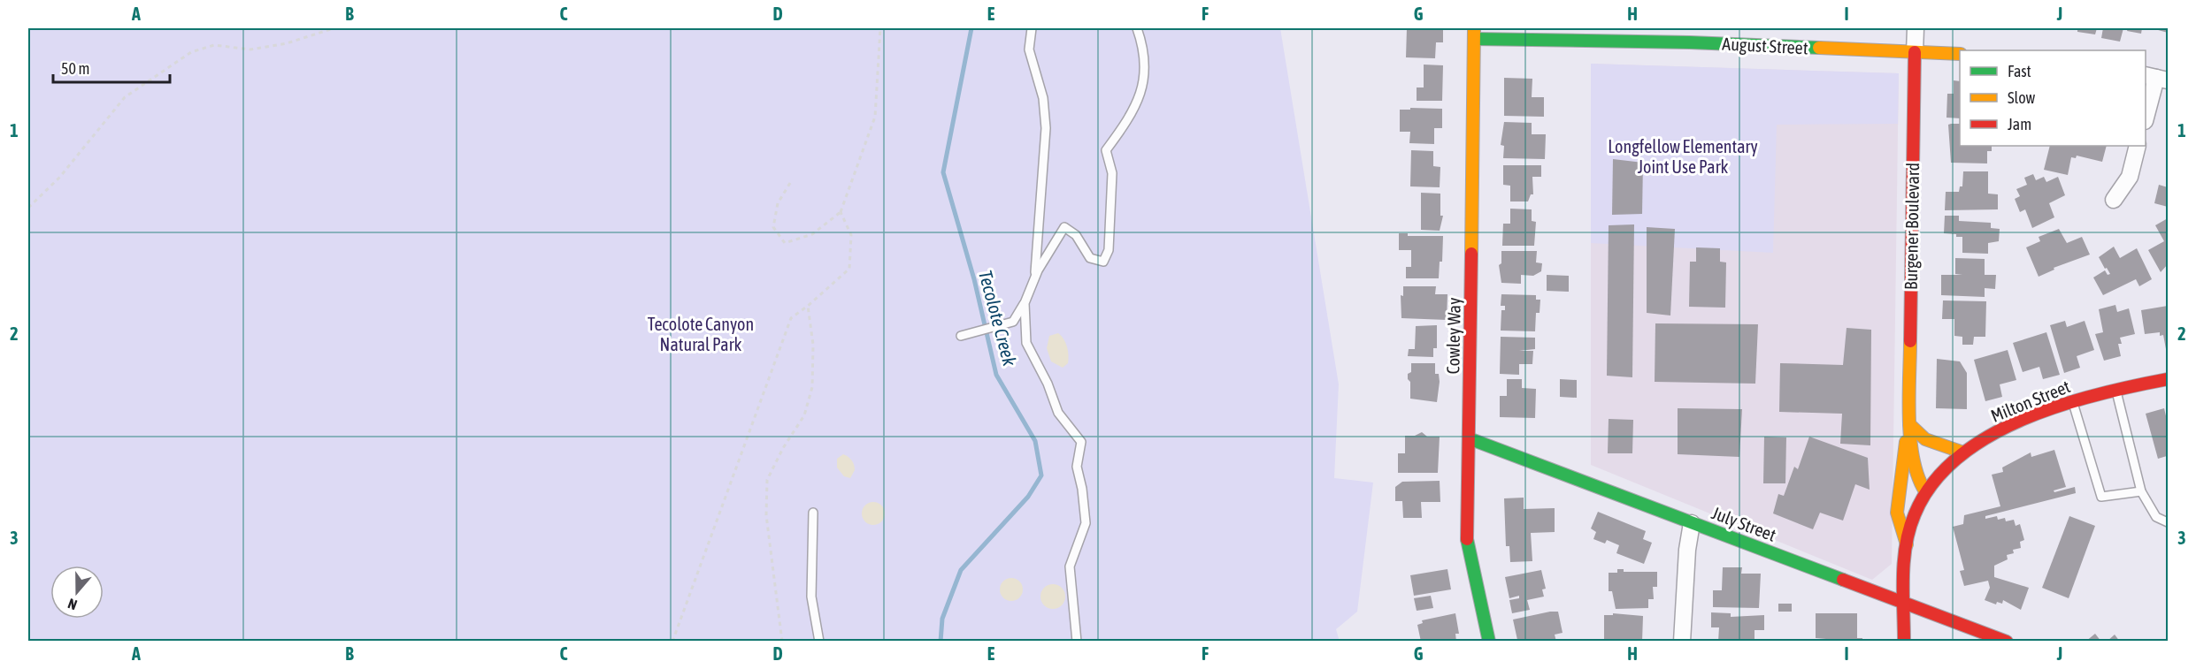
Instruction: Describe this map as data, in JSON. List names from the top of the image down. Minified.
{"streets":{"street":["August Street","Burgener Boulevard","Cowley Way","Milton Street","July Street"]},"crossings":[["August Street","Burgener Boulevard"],["August Street","Cowley Way"],["Burgener Boulevard","Milton Street"],["Burgener Boulevard","July Street"],["Cowley Way","July Street"]],"water":["Tecolote Creek"],"parks":["Longfellow Elementary Joint Use Park","Tecolote Canyon Natural Park"],"legend":["Fast","Slow","Jam"],"scale_bar":"50 m","north":"bottom","grid":{"columns":["A","B","C","D","E","F","G","H","I","J"],"rows":["1","2","3"]}}
